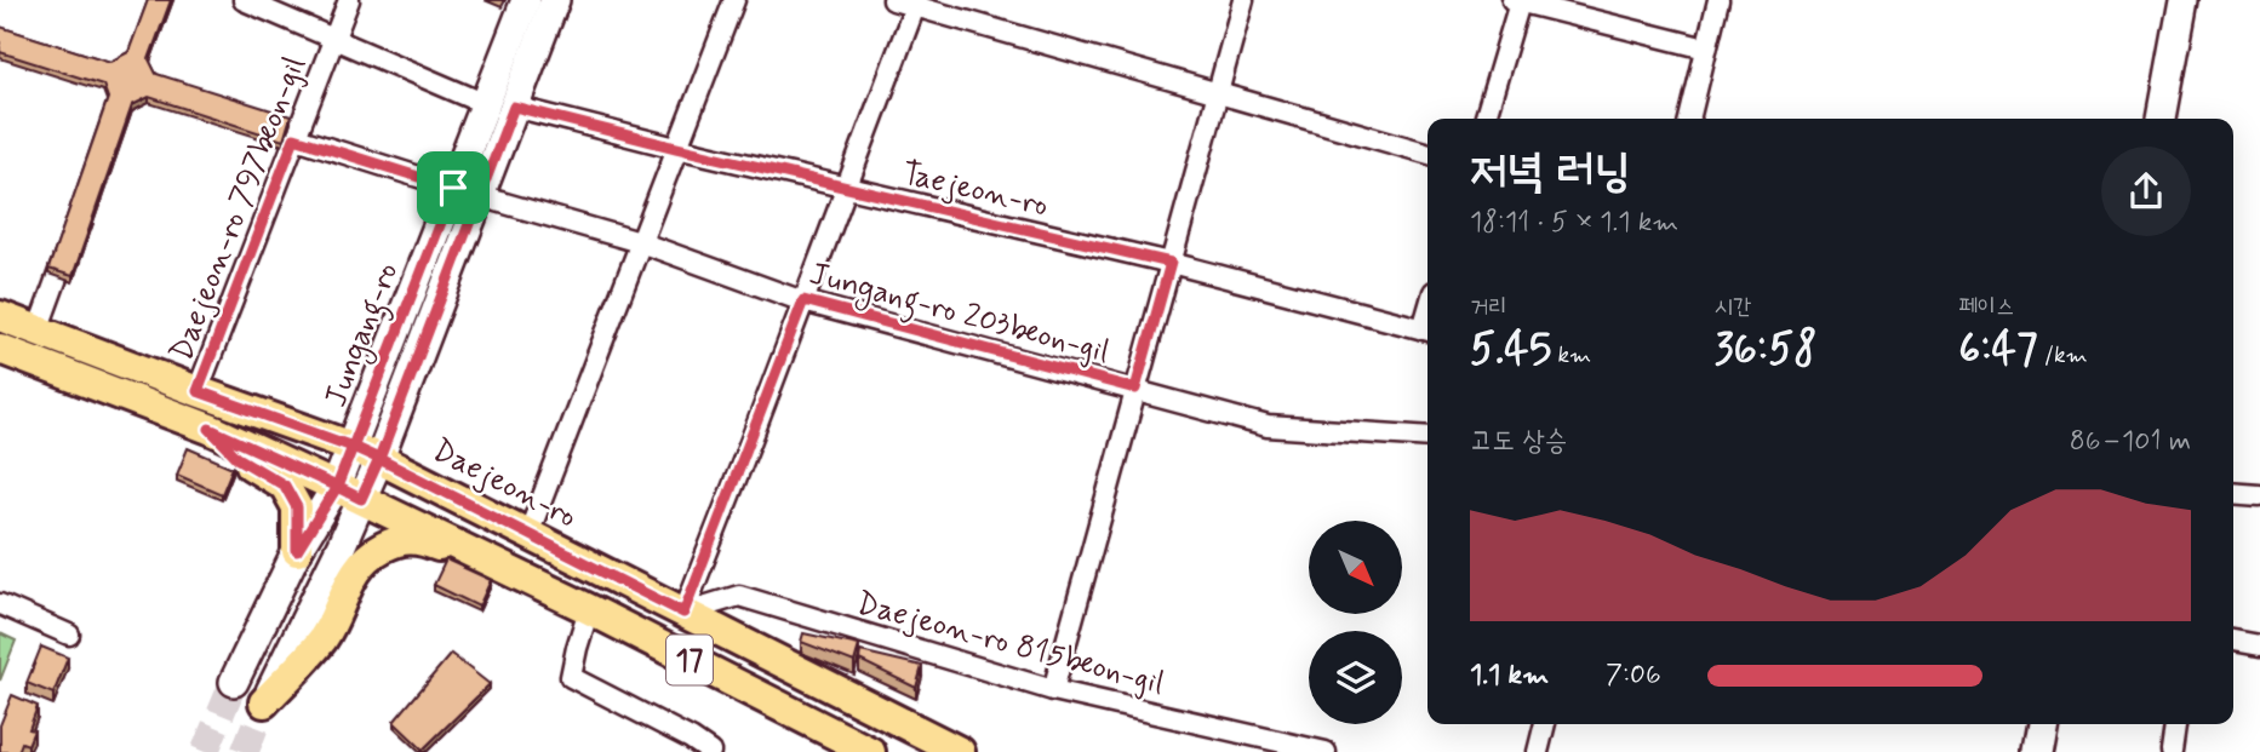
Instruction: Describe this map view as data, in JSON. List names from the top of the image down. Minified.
{"streets":{"main road":["Jungang-ro","Daejeon-ro","17"],"street":["Taejeon-ro","Daejeon-ro 797beon-gil","Jungang-ro 203beon-gil","Daejeon-ro 815beon-gil"]},"crossings":[["Taejeon-ro","Daejeon-ro 797beon-gil"],["Taejeon-ro","Jungang-ro"],["Daejeon-ro 797beon-gil","Jungang-ro 203beon-gil"],["Daejeon-ro 797beon-gil","Daejeon-ro"],["Jungang-ro 203beon-gil","Jungang-ro"],["Jungang-ro","Daejeon-ro"],["Jungang-ro","17"],["Daejeon-ro","Daejeon-ro 815beon-gil"]],"north":"bottom right","page":{"heading":["저녁 러닝","18:11 · 5 × 1.1 km"],"stats":[["거리","5.45 km"],["시간","36:58"],["페이스","6:47 /km"]],"chart":["고도 상승","86–101 m"],"list":[{"name":"1.1 km","note":"7:06"}]}}
